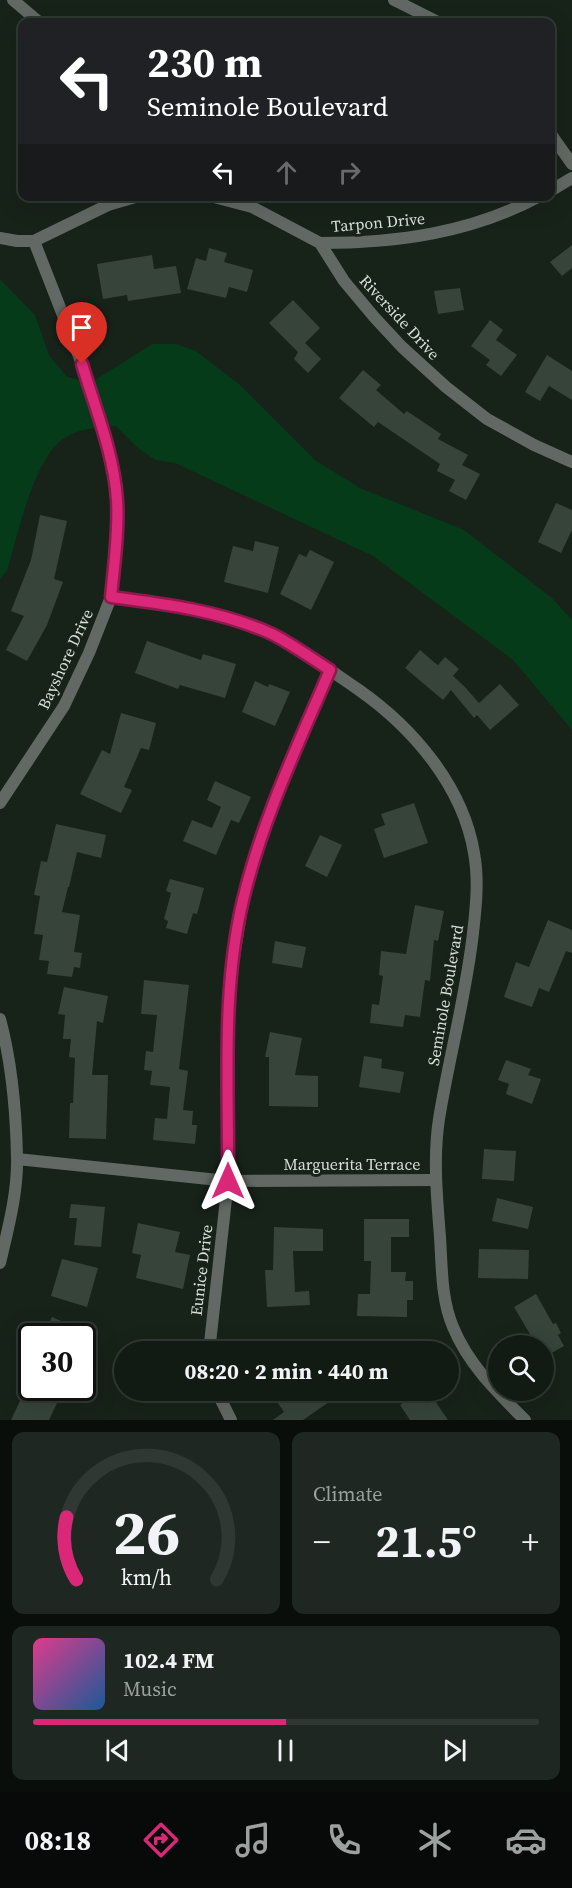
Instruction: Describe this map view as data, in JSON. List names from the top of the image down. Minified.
{"streets":{"street":["Tarpon Drive","Riverside Drive","Bayshore Drive","Seminole Boulevard","Marguerita Terrace","Eunice Drive"]},"crossings":[["Tarpon Drive","Riverside Drive"],["Bayshore Drive","Seminole Boulevard"],["Seminole Boulevard","Marguerita Terrace"],["Seminole Boulevard","Eunice Drive"],["Marguerita Terrace","Eunice Drive"]],"page":{"turn":["230 m","Seminole Boulevard"],"limit":"30","trip":"08:20 · 2 min · 440 m","tile":"Climate","heat":["−","21.5°","+"],"song":["102.4 FM","Music"],"tabs":"08:18","gauge":["26","km/h"]}}
